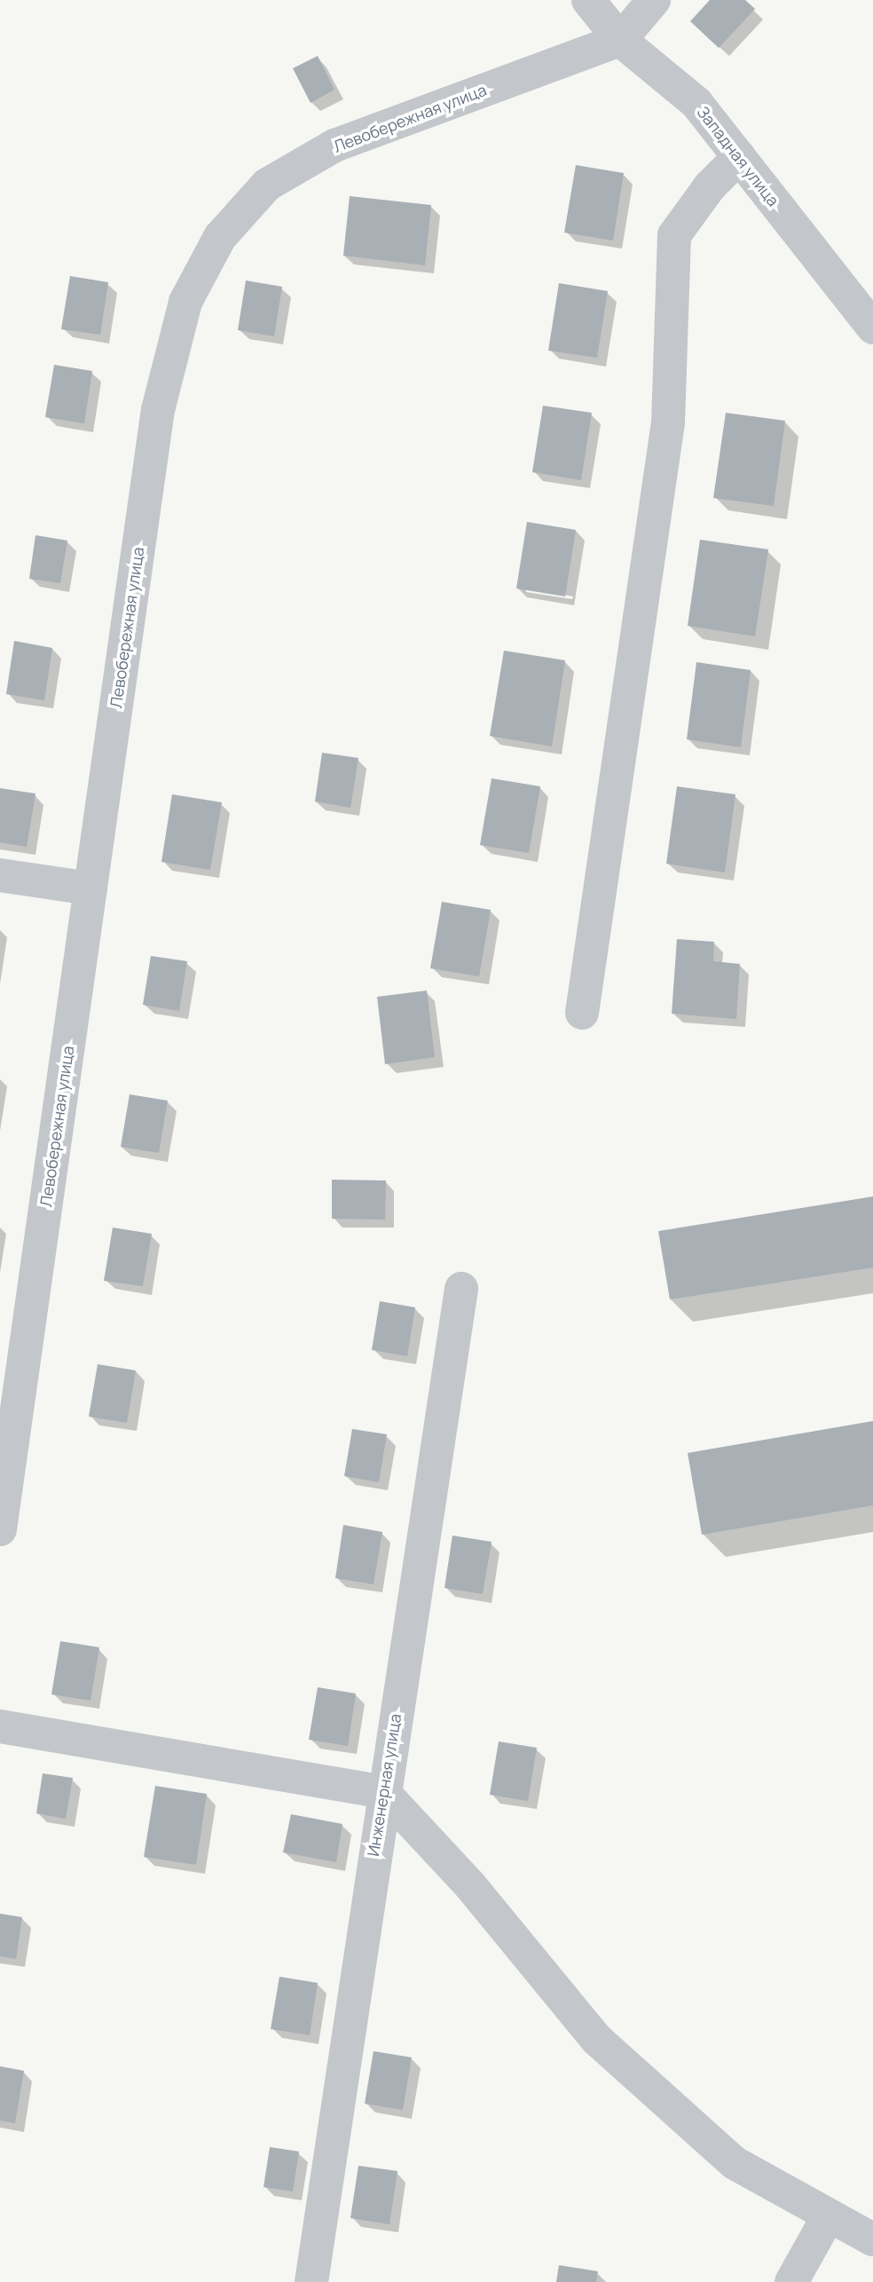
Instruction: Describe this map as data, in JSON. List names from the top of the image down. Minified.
{"streets":{"street":["Левобережная улица","Западная улица","Инженерная улица"]},"crossings":[["Левобережная улица","Западная улица"]]}
